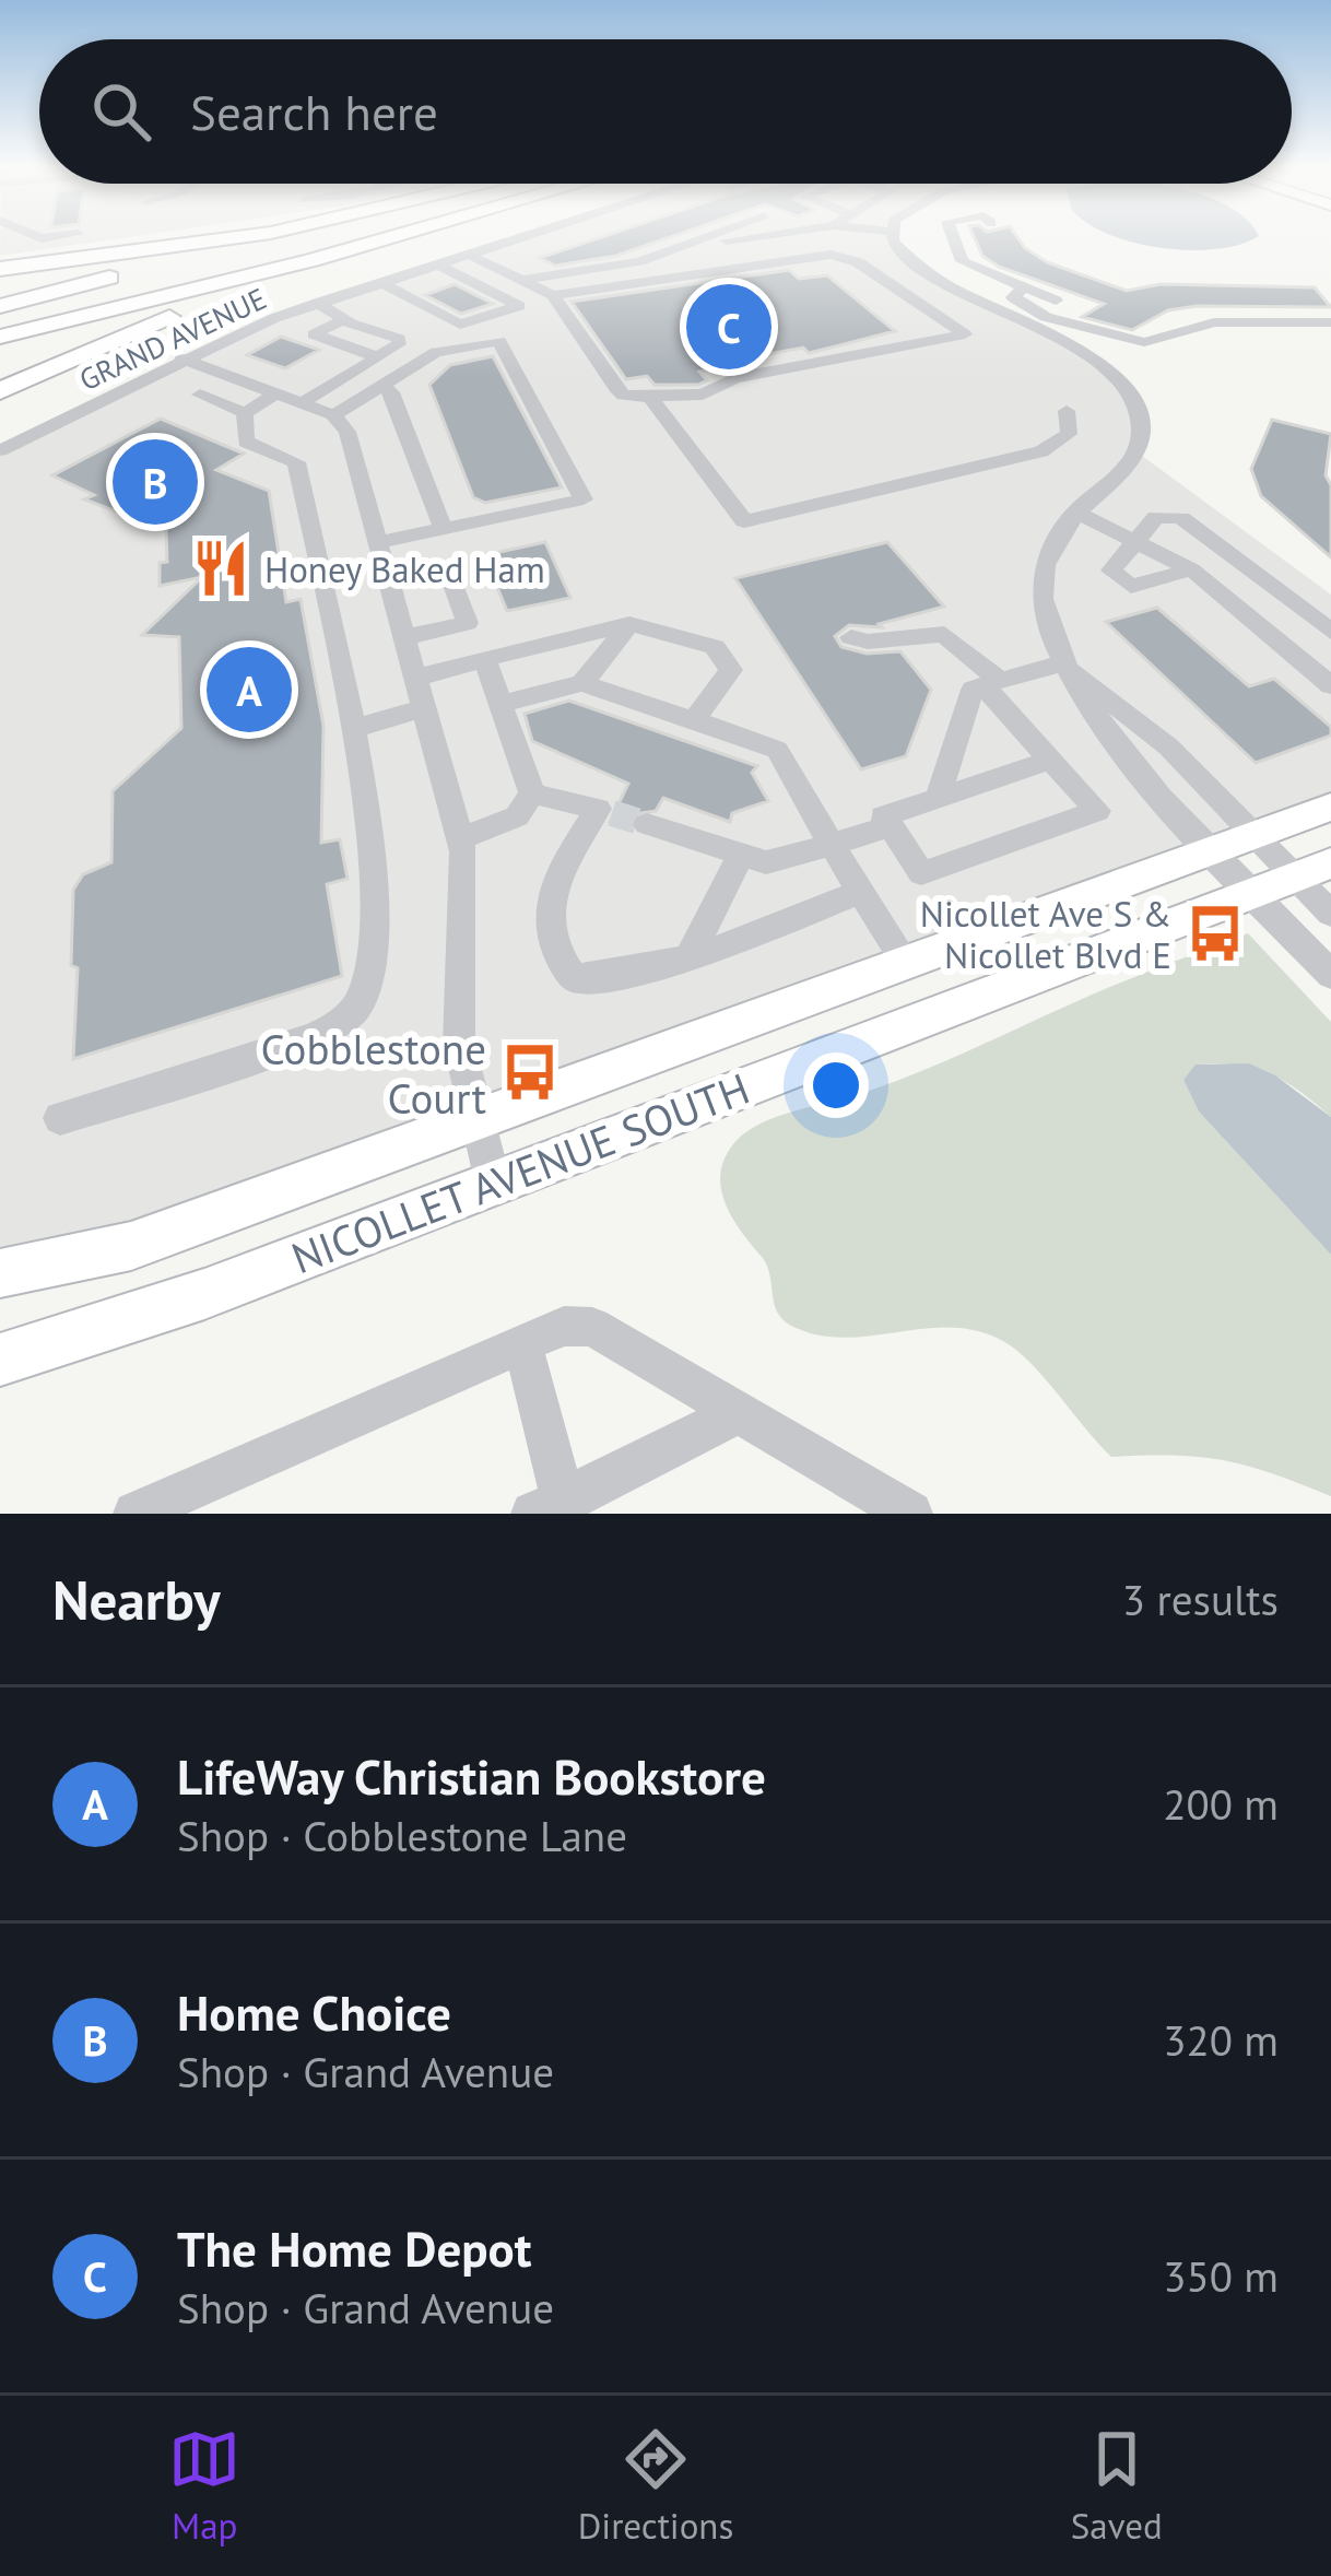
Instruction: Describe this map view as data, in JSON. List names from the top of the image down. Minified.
{"streets":{"main road":["NICOLLET AVENUE SOUTH"],"street":["GRAND AVENUE"]},"places":{"restaurant":["Honey Baked Ham"],"bus stop":["Nicollet Ave S & Nicollet Blvd E","Cobblestone Court"]},"page":{"search":"Search here","pins":["C","B","A"],"heading":["Nearby","3 results"],"list":[{"mark":"A","name":"LifeWay Christian Bookstore","note":"Shop · Cobblestone Lane","value":"200 m"},{"mark":"B","name":"Home Choice","note":"Shop · Grand Avenue","value":"320 m"},{"mark":"C","name":"The Home Depot","note":"Shop · Grand Avenue","value":"350 m"}],"nav":["Map","Directions","Saved"]}}
